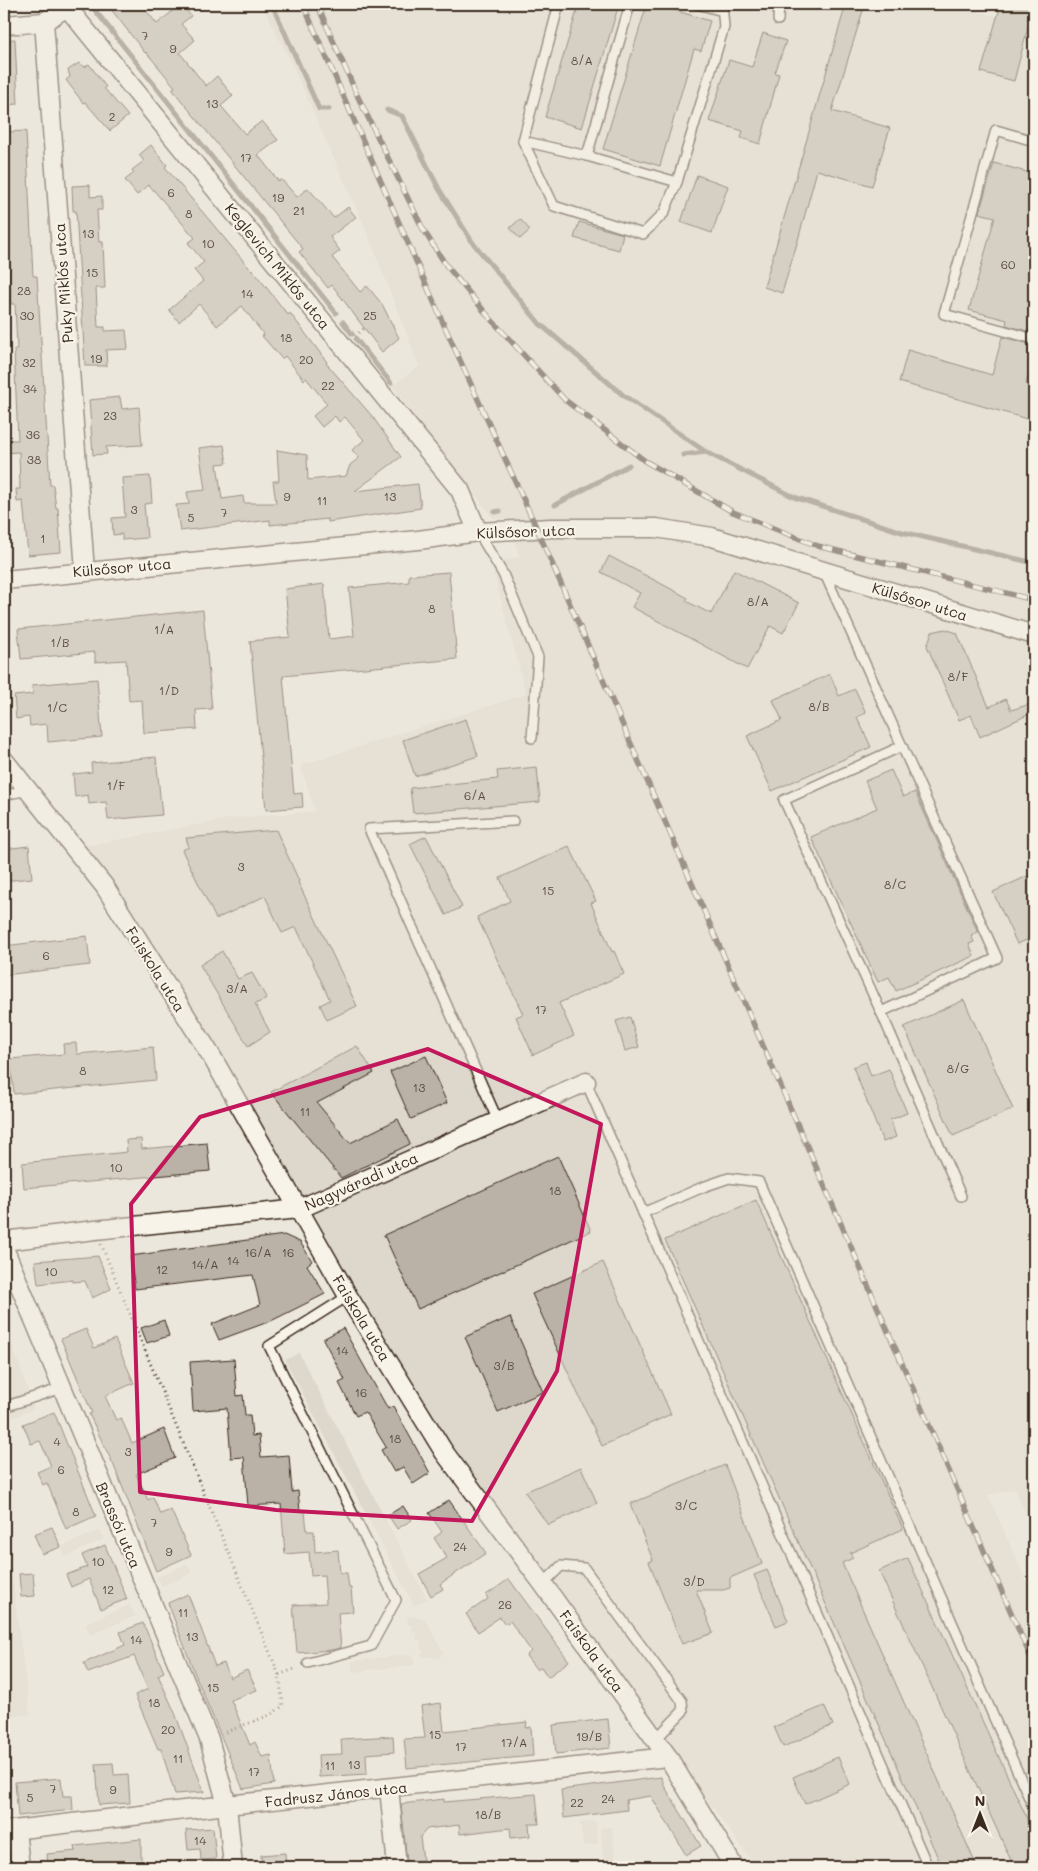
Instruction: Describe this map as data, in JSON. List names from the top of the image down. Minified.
{"streets":{"street":["Keglevich Miklós utca","Puky Miklós utca","Külsősor utca","Faiskola utca","Nagyváradi utca","Brassói utca","Fadrusz János utca"]},"crossings":[["Keglevich Miklós utca","Puky Miklós utca"],["Keglevich Miklós utca","Külsősor utca"],["Puky Miklós utca","Külsősor utca"],["Faiskola utca","Nagyváradi utca"],["Faiskola utca","Fadrusz János utca"],["Brassói utca","Fadrusz János utca"]],"house_numbers":["7","9","8/A","13","2","17","6","19","21","8","13","10","60","15","28","14","30","25","18","19","20","32","22","34","23","36","38","9","13","11","3","7","5","1","8/A","8","1/A","1/B","8/F","1/D","8/B","1/C","1/F","6/A","3","8/C","15","6","3/A","17","8/G","8","13","11","10","18","16/A","16","14","14/A","12","10","14","3/B","16","18","4","3","6","3/C","8","7","24","9","10","3/D","12","26","11","13","14","15","18","20","15","19/B","17/A","17","11","13","11","17","7","9","5","24","22","18/B","14"],"north":"top"}
